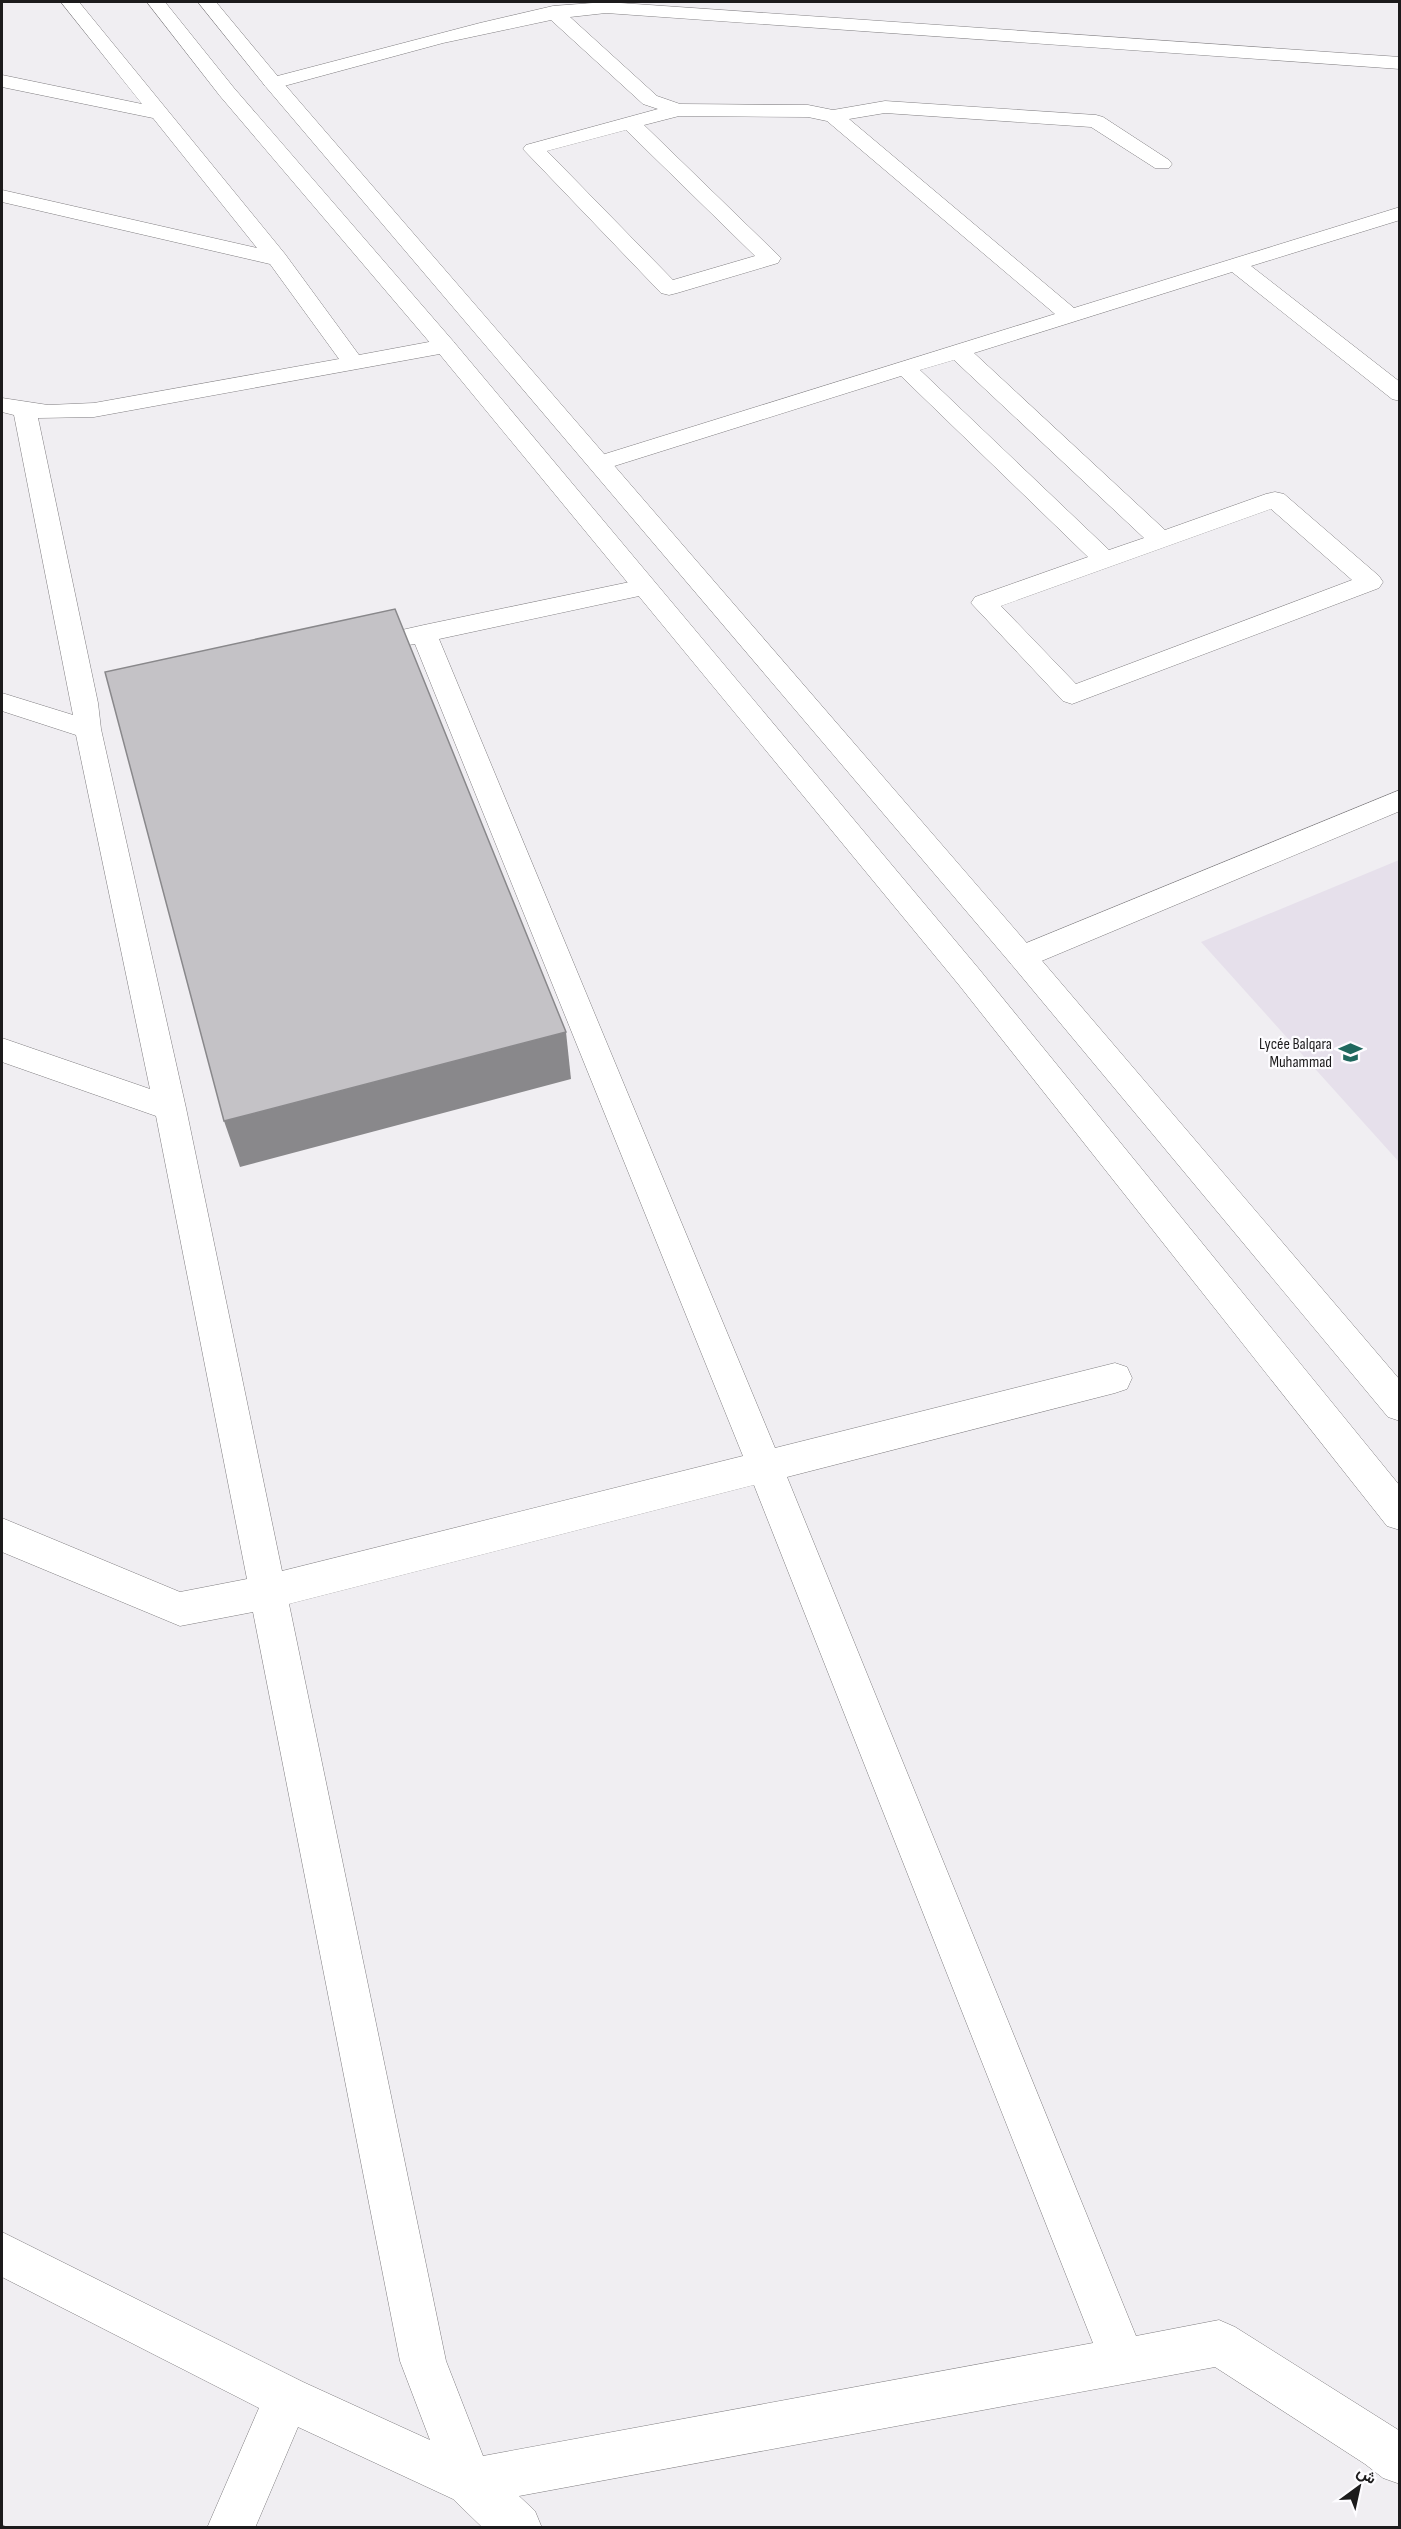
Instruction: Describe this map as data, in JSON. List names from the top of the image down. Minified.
{"places":{"school or university":["Lycée Balqara Muhammad"]},"north":"top right"}
